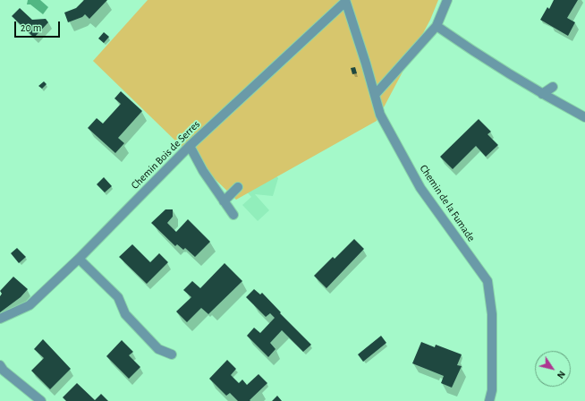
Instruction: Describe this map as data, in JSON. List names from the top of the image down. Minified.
{"streets":{"street":["Chemin Bois de Serres","Chemin de la Fumade"]},"crossings":[["Chemin Bois de Serres","Chemin de la Fumade"]],"scale_bar":"20 m","north":"bottom right"}
